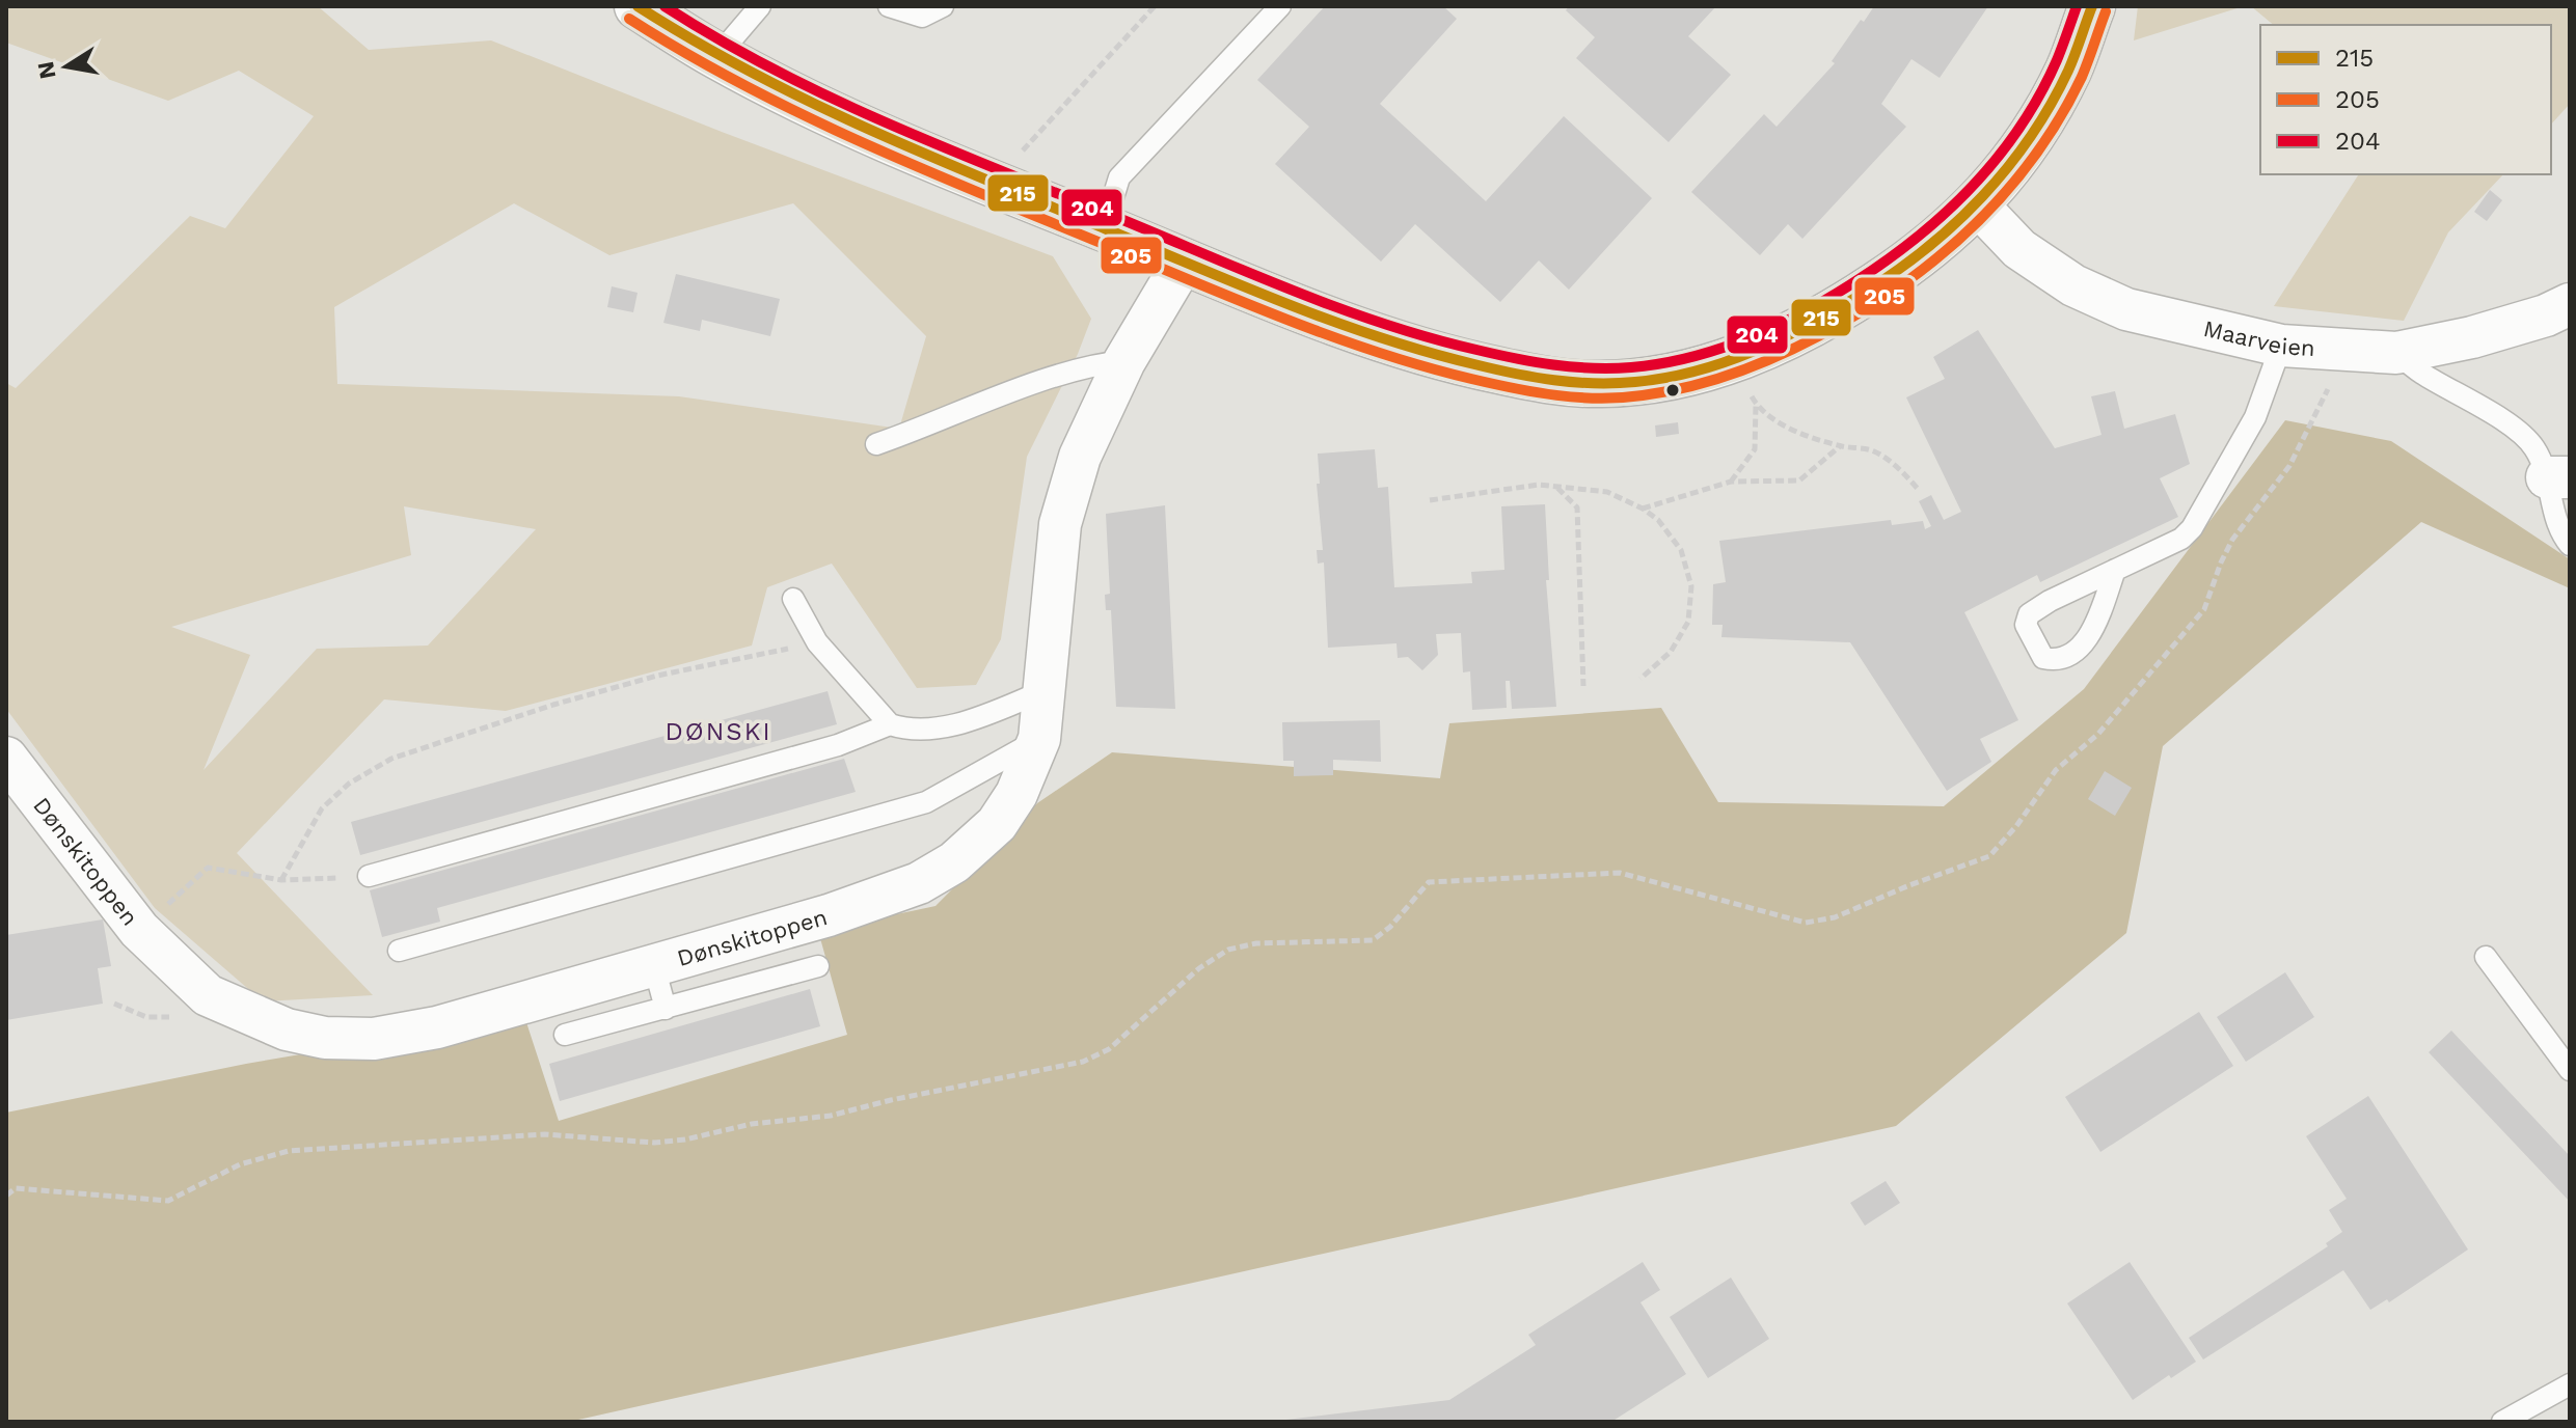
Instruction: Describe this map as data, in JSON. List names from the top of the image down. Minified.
{"streets":{"street":["Maarveien","Dønskitoppen"]},"districts":["DØNSKI"],"lines":["transit line 215","transit line 204","transit line 205"],"legend":["215","205","204"],"north":"left"}
